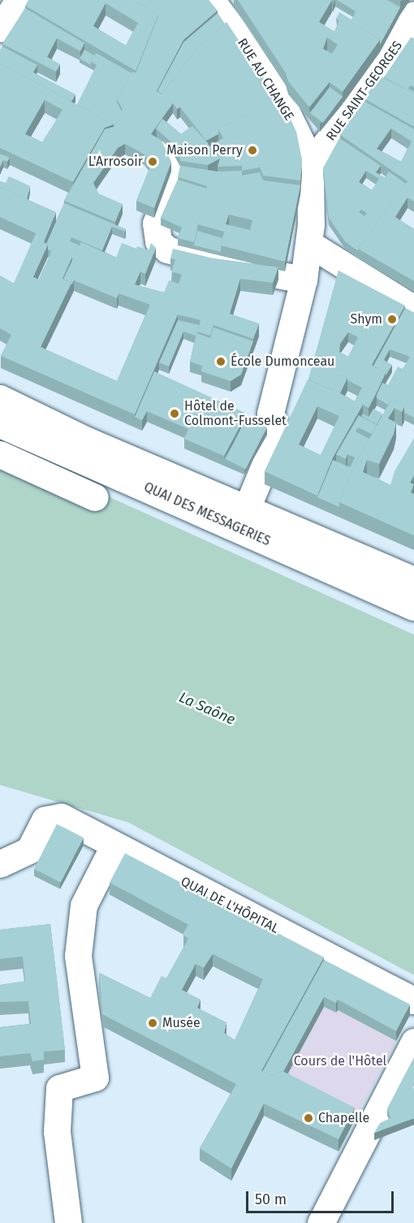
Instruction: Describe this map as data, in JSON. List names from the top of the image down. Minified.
{"streets":{"street":["RUE AU CHANGE","RUE SAINT-GEORGES","QUAI DES MESSAGERIES","QUAI DE L'HÔPITAL"]},"crossings":[["RUE AU CHANGE","RUE SAINT-GEORGES"]],"water":["La Saône"],"parks":["Cours de l'Hôtel"],"places":["Maison Perry","L'Arrosoir","Shym","École Dumonceau","Hôtel de Colmont-Fusselet","Musée","Chapelle"],"scale_bar":"50 m"}
